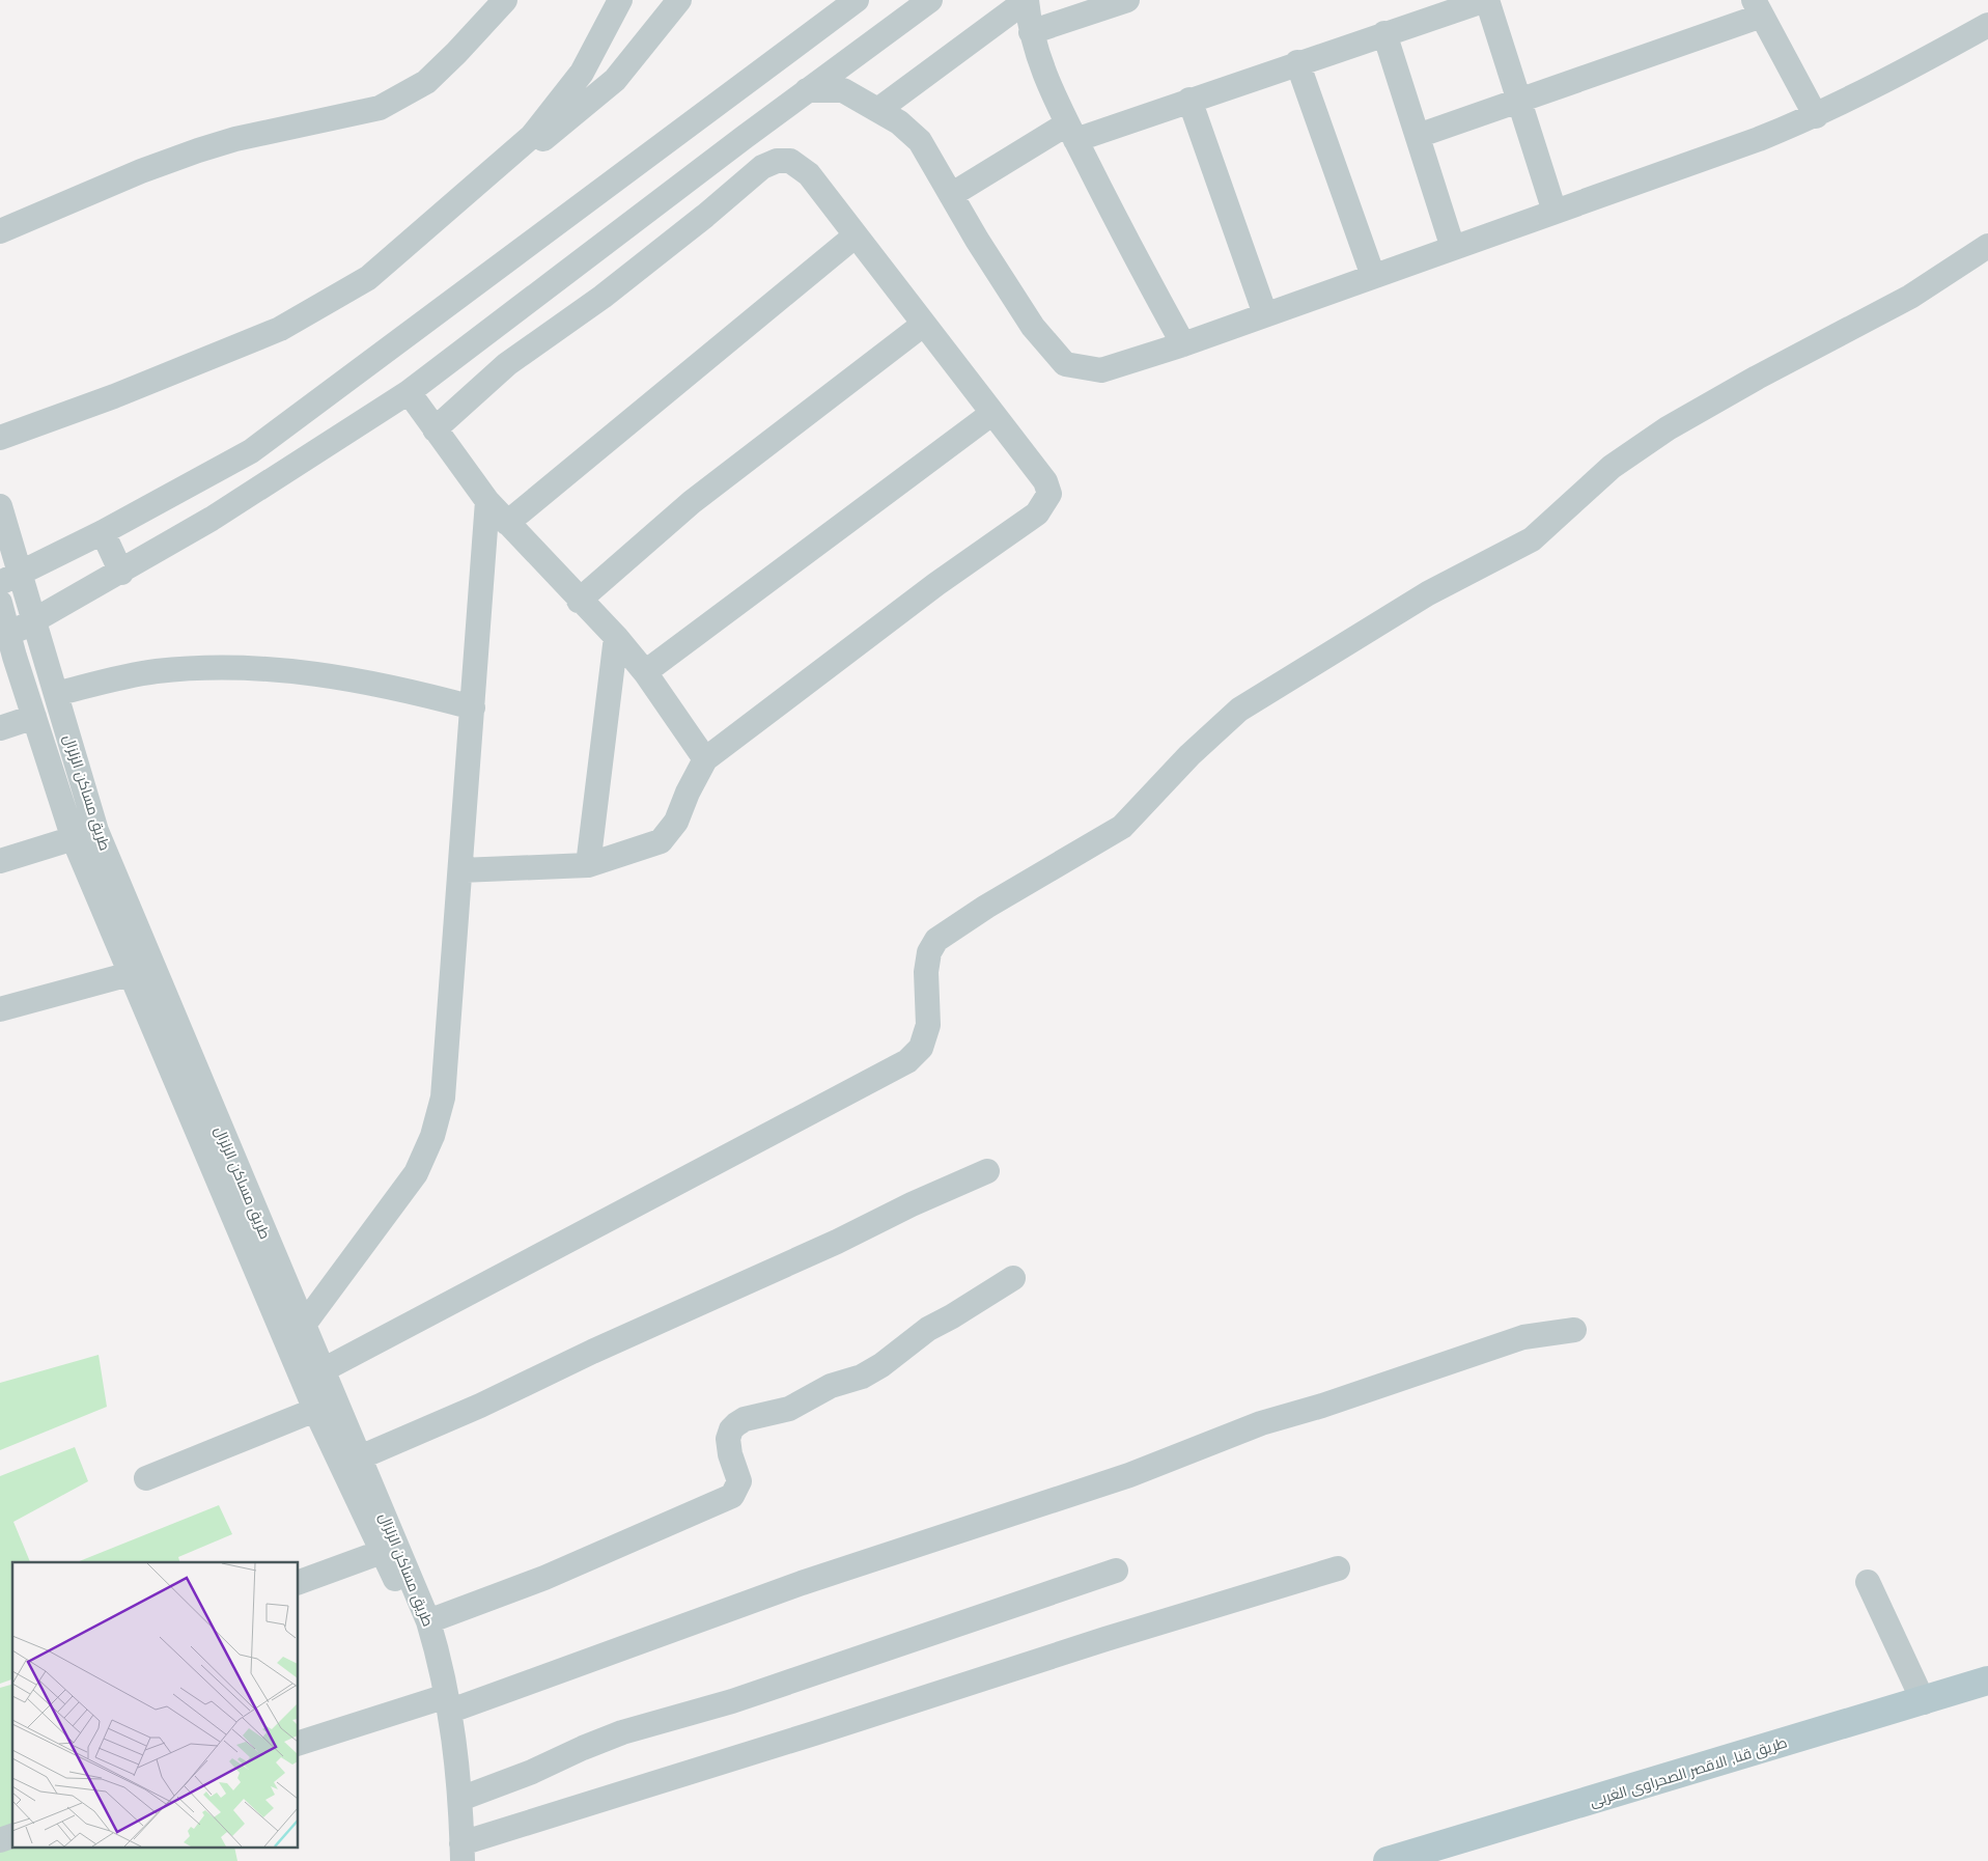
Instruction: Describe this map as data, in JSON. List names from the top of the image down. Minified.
{"streets":{"main road":["طريق قنا, الاقصر الصحراوى الغربى"],"street":["طريق مساكن الزلزال"]}}
